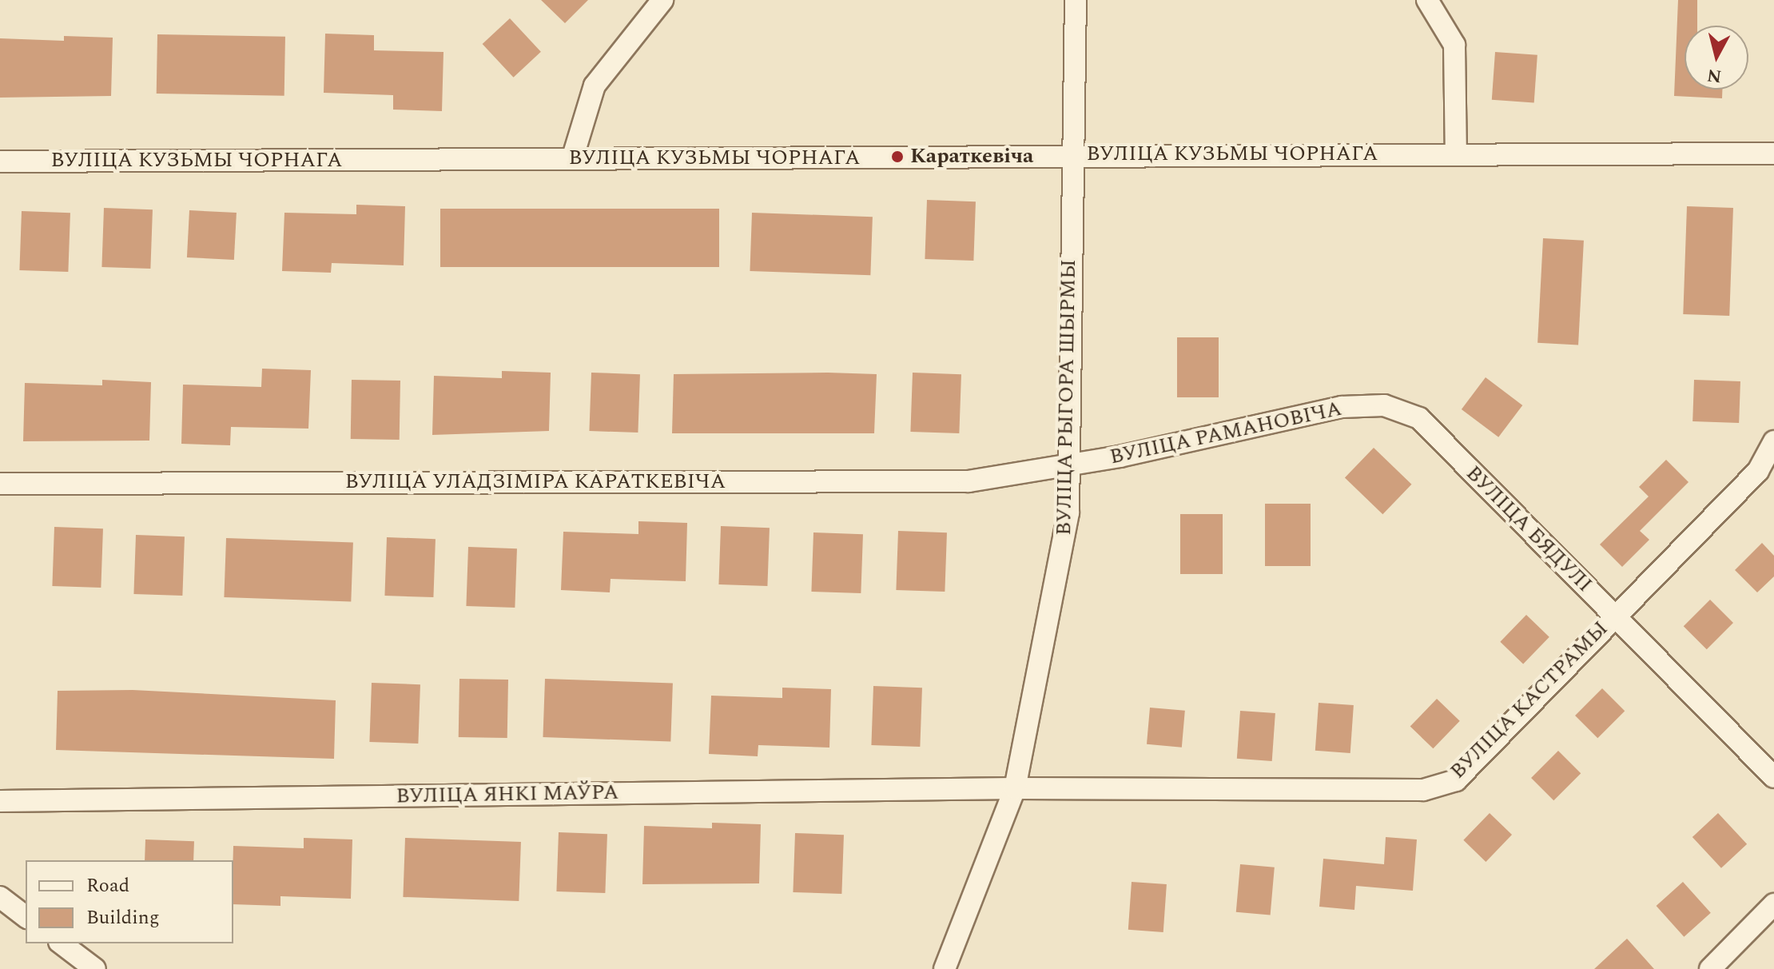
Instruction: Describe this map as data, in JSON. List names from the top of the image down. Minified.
{"streets":{"street":["ВУЛІЦА КУЗЬМЫ ЧОРНАГА","ВУЛІЦА РЫГОРА ШЫРМЫ","ВУЛІЦА РАМАНОВІЧА","ВУЛІЦА УЛАДЗІМІРА КАРАТКЕВІЧА","ВУЛІЦА БЯДУЛІ","ВУЛІЦА КАСТРАМЫ","ВУЛІЦА ЯНКІ МАЎРА"]},"crossings":[["ВУЛІЦА КУЗЬМЫ ЧОРНАГА","ВУЛІЦА РЫГОРА ШЫРМЫ"],["ВУЛІЦА РЫГОРА ШЫРМЫ","ВУЛІЦА РАМАНОВІЧА"],["ВУЛІЦА РЫГОРА ШЫРМЫ","ВУЛІЦА УЛАДЗІМІРА КАРАТКЕВІЧА"],["ВУЛІЦА РЫГОРА ШЫРМЫ","ВУЛІЦА КАСТРАМЫ"],["ВУЛІЦА РЫГОРА ШЫРМЫ","ВУЛІЦА ЯНКІ МАЎРА"],["ВУЛІЦА РАМАНОВІЧА","ВУЛІЦА УЛАДЗІМІРА КАРАТКЕВІЧА"],["ВУЛІЦА РАМАНОВІЧА","ВУЛІЦА БЯДУЛІ"],["ВУЛІЦА БЯДУЛІ","ВУЛІЦА КАСТРАМЫ"],["ВУЛІЦА КАСТРАМЫ","ВУЛІЦА ЯНКІ МАЎРА"]],"places":["Караткевіча"],"legend":["Road","Building"],"north":"bottom"}
